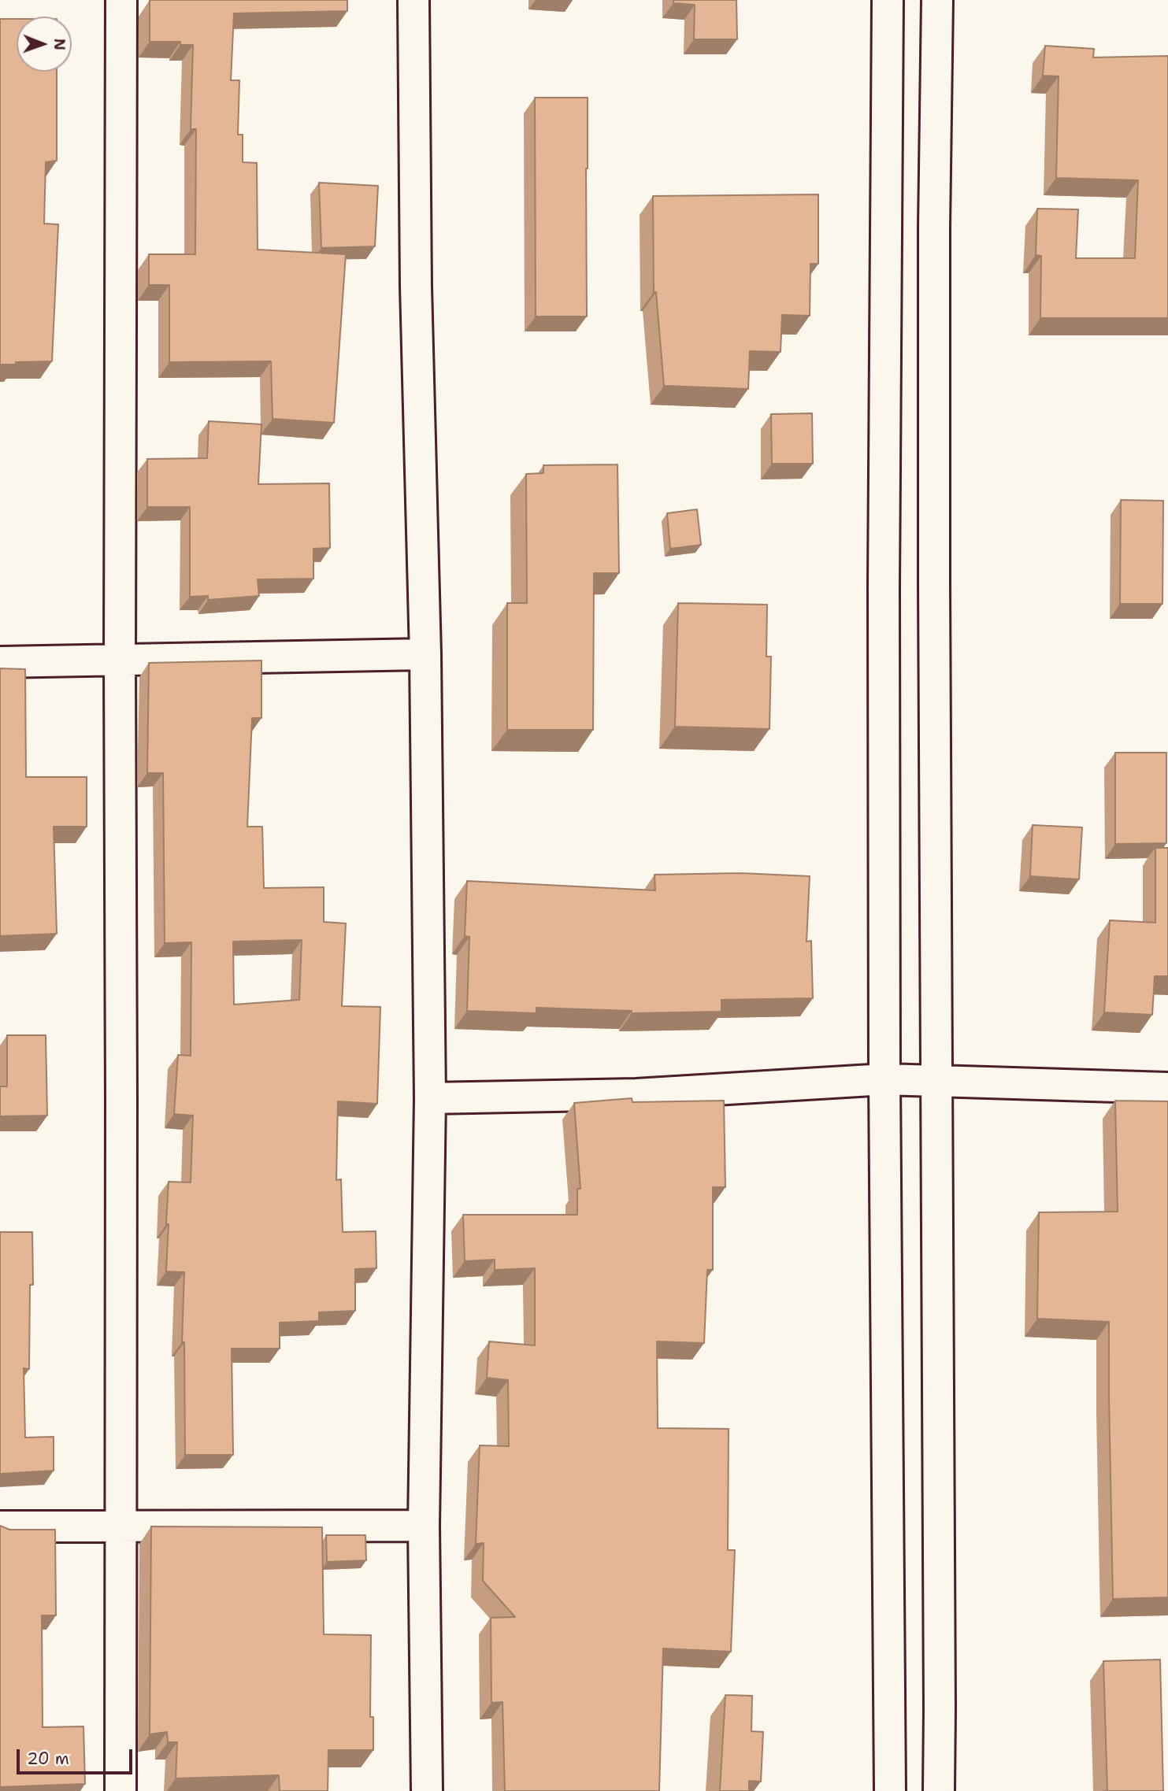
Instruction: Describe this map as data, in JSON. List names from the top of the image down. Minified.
{"scale_bar":"20 m","north":"right"}
